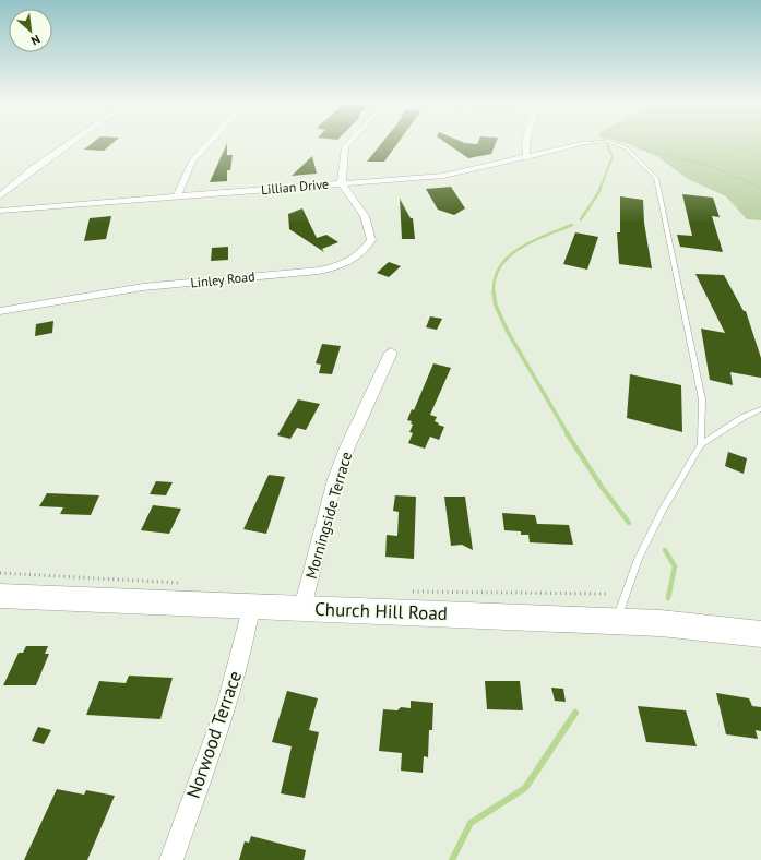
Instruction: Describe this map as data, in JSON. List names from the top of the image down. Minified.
{"streets":{"main road":["Church Hill Road"],"street":["Lillian Drive","Linley Road","Morningside Terrace","Norwood Terrace"]},"crossings":[["Lillian Drive","Linley Road"],["Morningside Terrace","Church Hill Road"],["Church Hill Road","Norwood Terrace"]],"north":"bottom right"}
